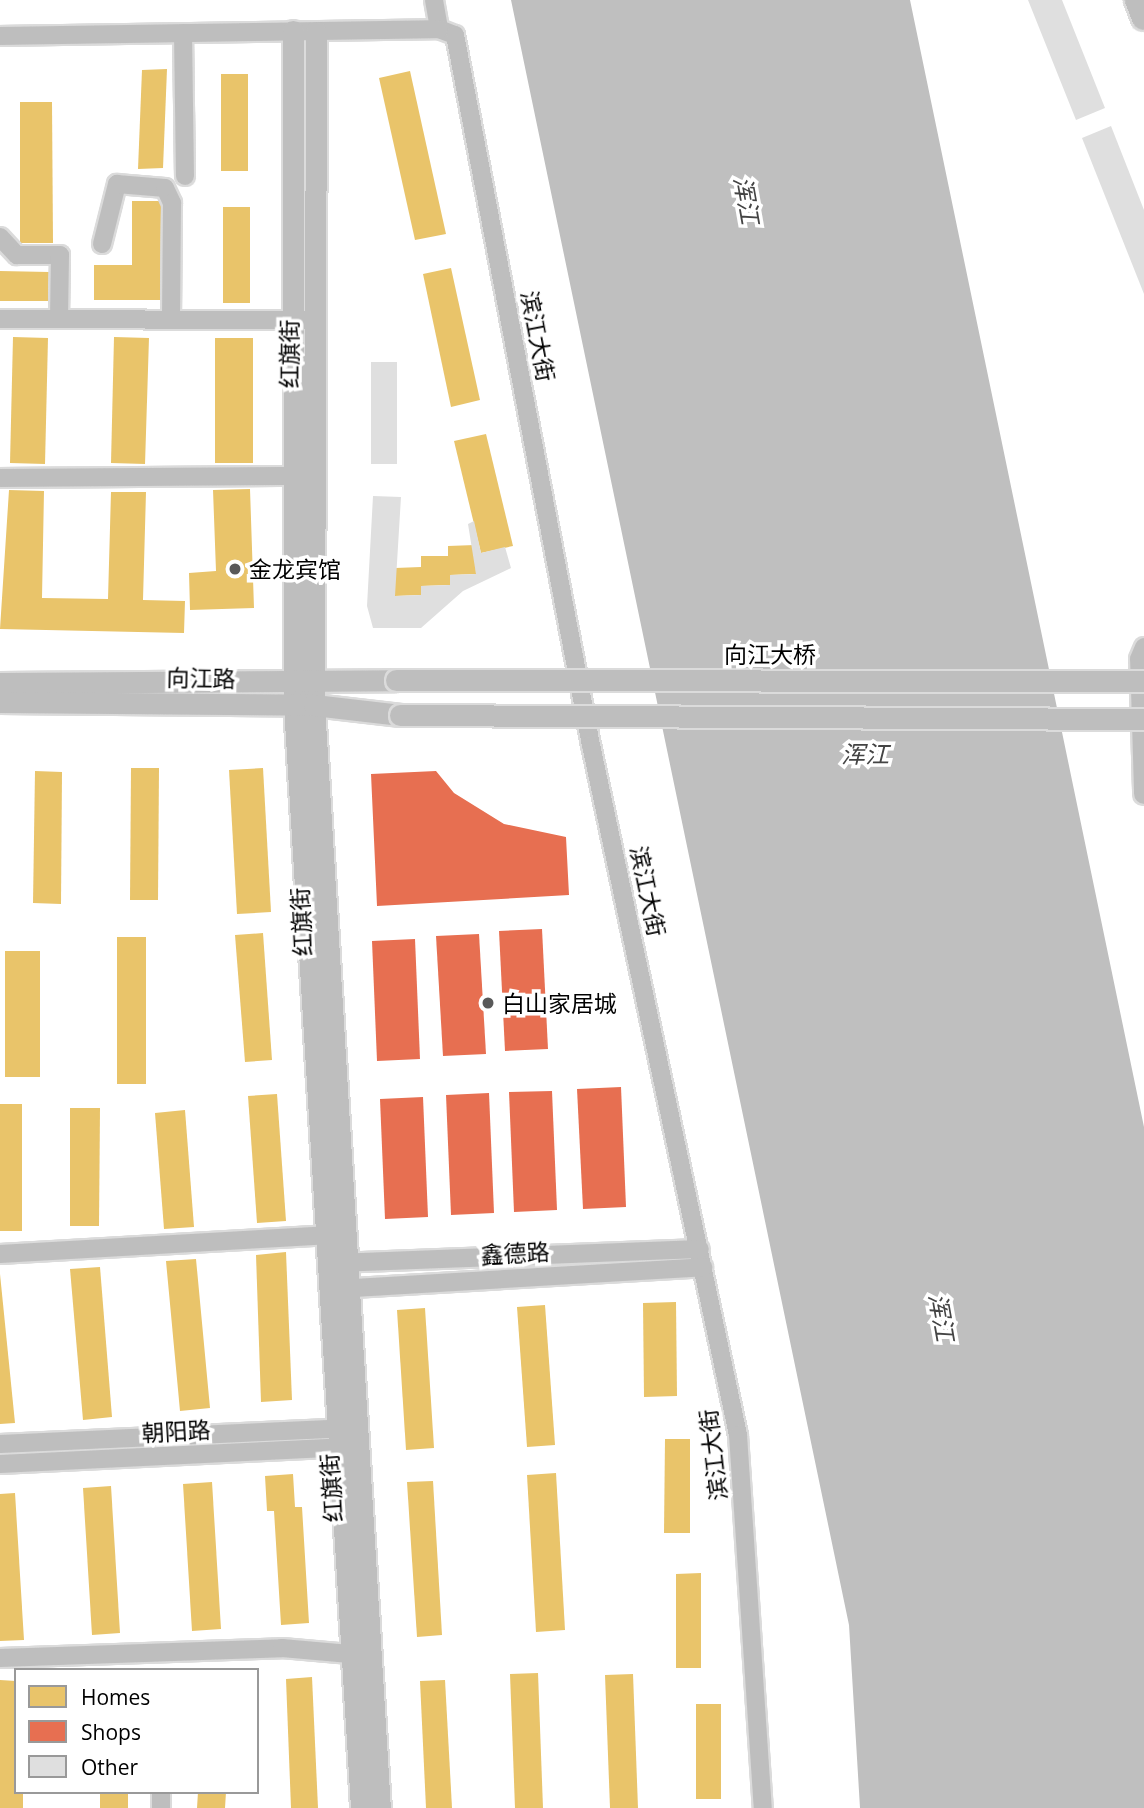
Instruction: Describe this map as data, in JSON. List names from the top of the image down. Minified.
{"streets":{"main road":["红旗街","向江大桥","向江路"],"street":["滨江大街","鑫德路","朝阳路"]},"crossings":[["滨江大街","鑫德路"],["红旗街","向江路"],["红旗街","鑫德路"],["红旗街","朝阳路"],["向江大桥","向江路"]],"water":["浑江"],"places":["金龙宾馆","白山家居城"],"legend":["Homes","Shops","Other"]}
